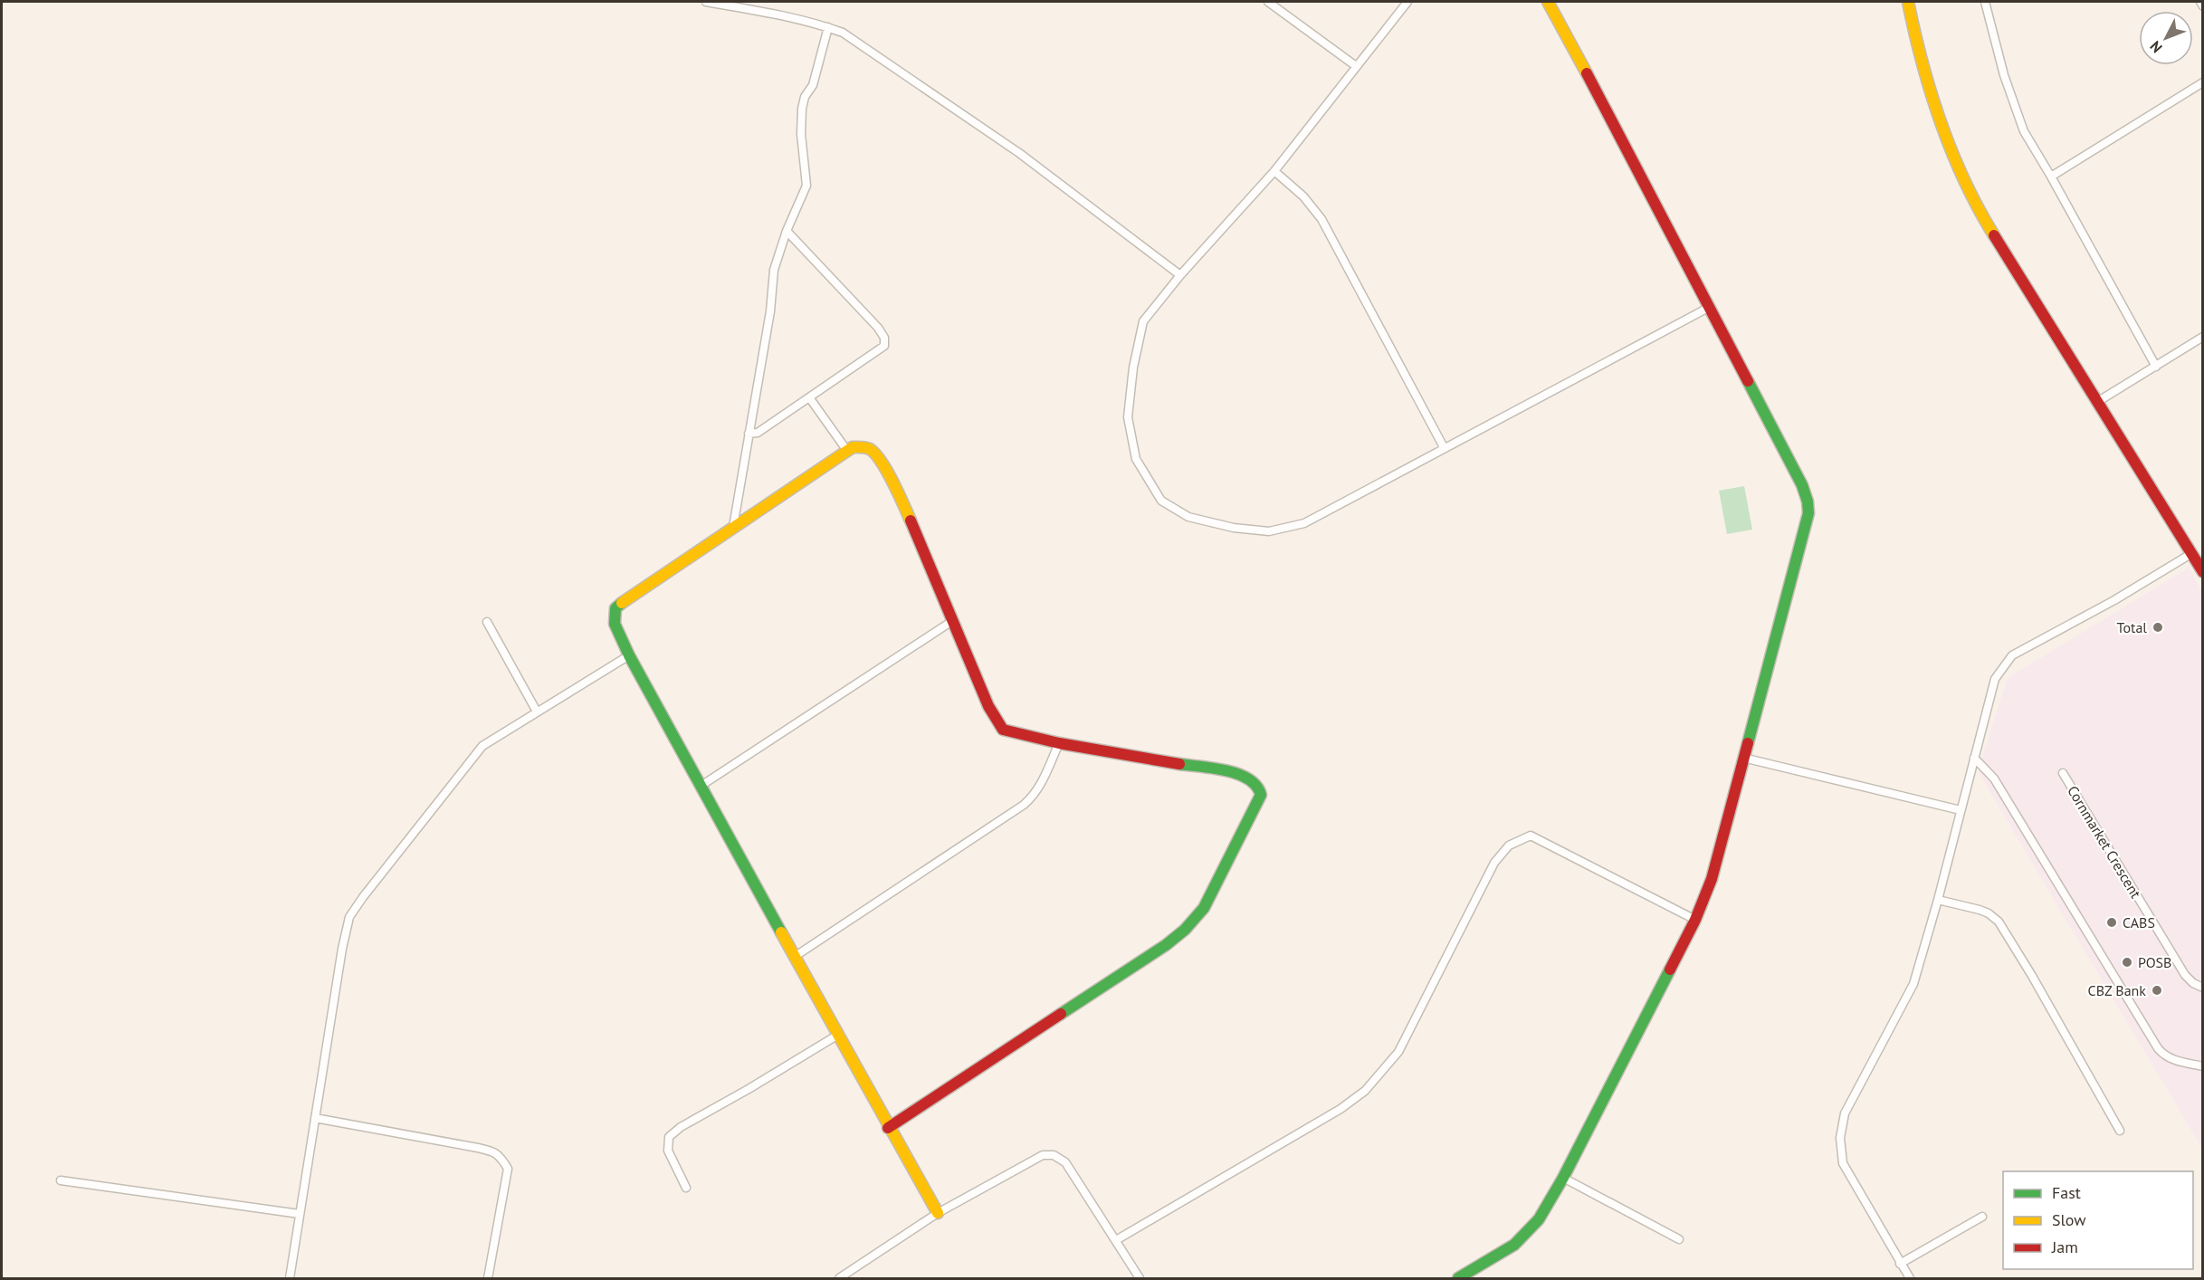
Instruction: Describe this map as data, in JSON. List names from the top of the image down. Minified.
{"streets":{"street":["Cornmarket Crescent"]},"places":["Total","CABS","POSB","CBZ Bank"],"legend":["Fast","Slow","Jam"],"north":"bottom left"}
